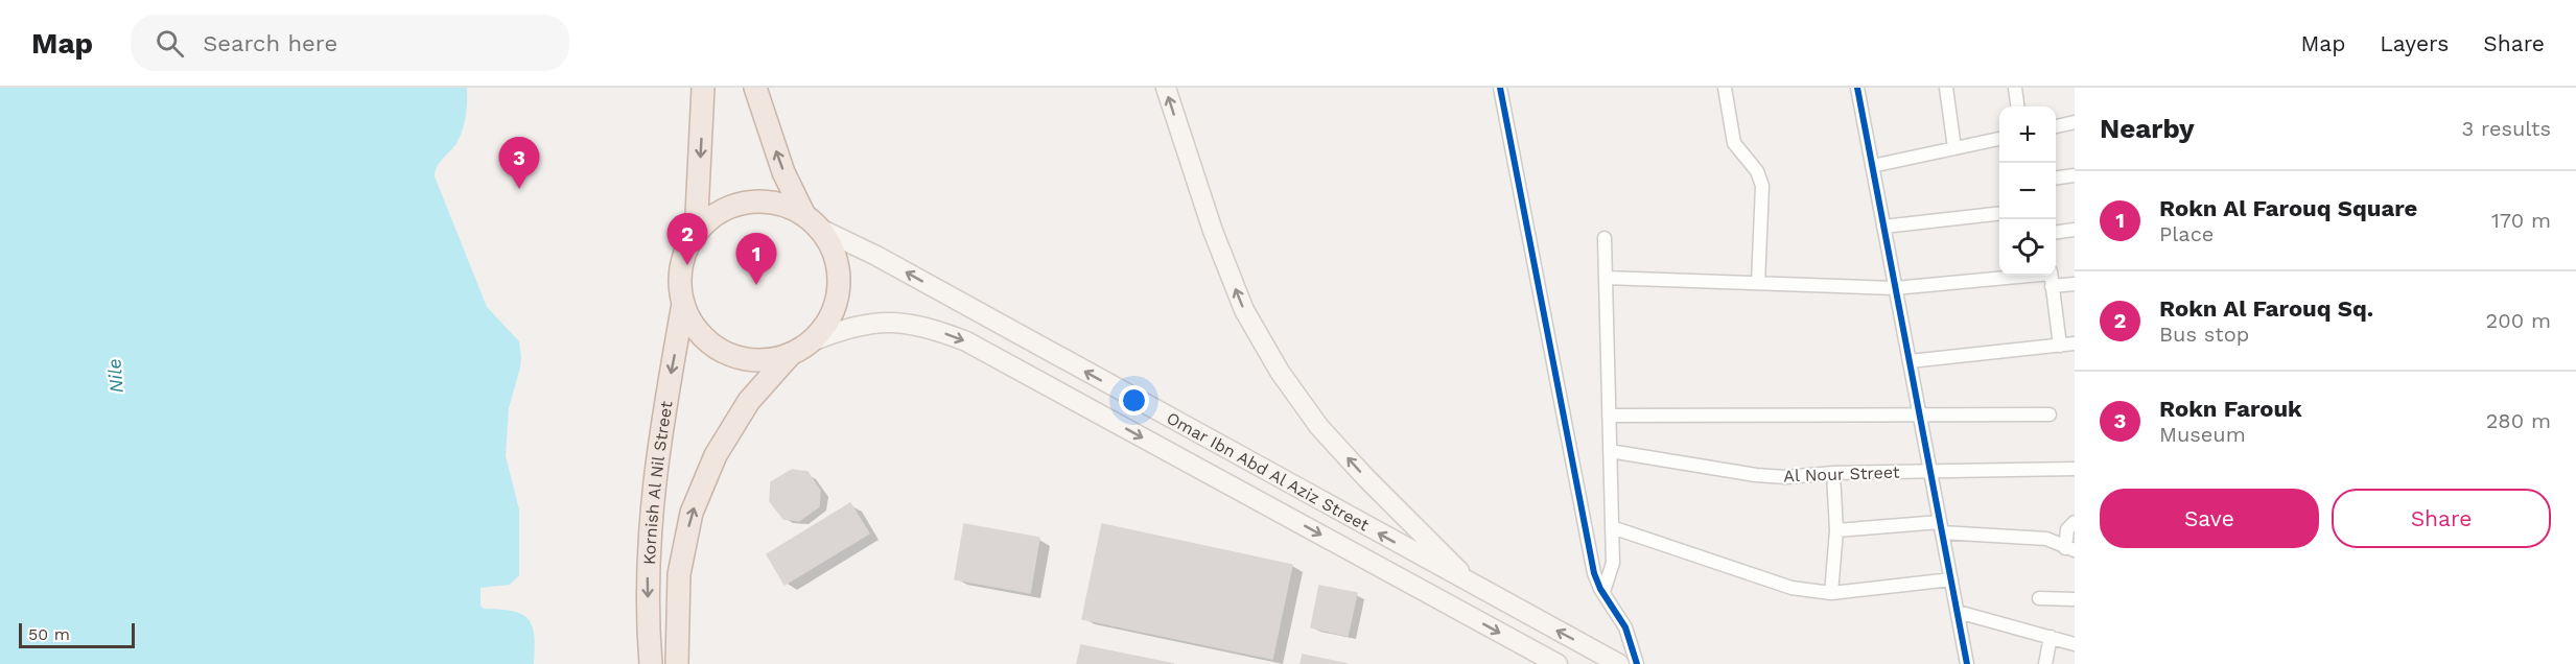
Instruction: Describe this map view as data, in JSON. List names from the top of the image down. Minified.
{"streets":{"highway":["Kornish Al Nil Street"],"main road":["Omar Ibn Abd Al Aziz Street"],"street":["Al Nour Street"]},"crossings":[["Omar Ibn Abd Al Aziz Street","Kornish Al Nil Street"]],"water":["Nile"],"scale_bar":"50 m","page":{"header":"Map","search":"Search here","nav":["Map","Layers","Share"],"heading":["Nearby","3 results"],"map_buttons":["+","−"],"pins":["3","2","1"],"list":[{"mark":"1","name":"Rokn Al Farouq Square","note":"Place","value":"170 m"},{"mark":"2","name":"Rokn Al Farouq Sq.","note":"Bus stop","value":"200 m"},{"mark":"3","name":"Rokn Farouk","note":"Museum","value":"280 m"}],"buttons":["Save","Share"],"scale":"50 m"}}
